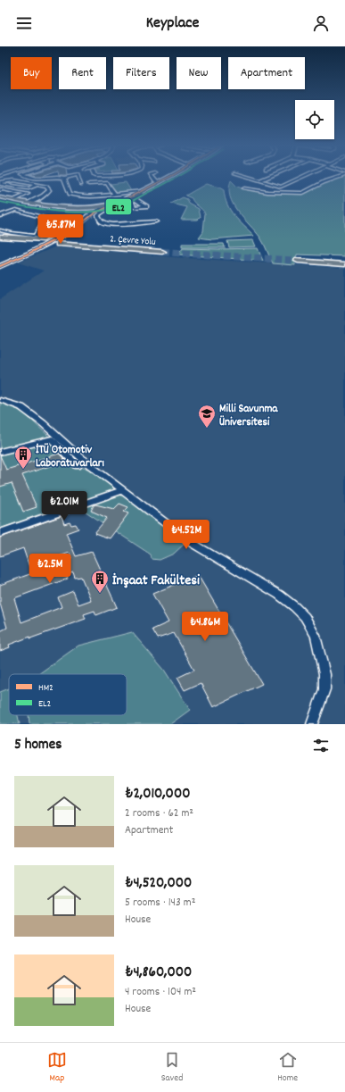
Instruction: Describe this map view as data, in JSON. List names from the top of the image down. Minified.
{"streets":{"highway":["2. Çevre Yolu"]},"places":{"school or university":["Milli Savunma Üniversitesi"],"building":["İTÜ Otomotiv Laboratuvarları","İnşaat Fakültesi"]},"lines":["transit line HM2","transit line EL2"],"legend":["HM2","EL2"],"page":{"header":"Keyplace","chip":["Buy","Rent","Filters","New","Apartment"],"price":["₺5.87M","₺2.01M","₺4.52M","₺2.5M","₺4.86M"],"heading":"5 homes","list":[{"name":"₺2,010,000","note":"2 rooms · 62 m² · Apartment"},{"name":"₺4,520,000","note":"5 rooms · 143 m² · House"},{"name":"₺4,860,000","note":"4 rooms · 104 m² · House"}],"tabs":["Map","Saved","Home"]}}
